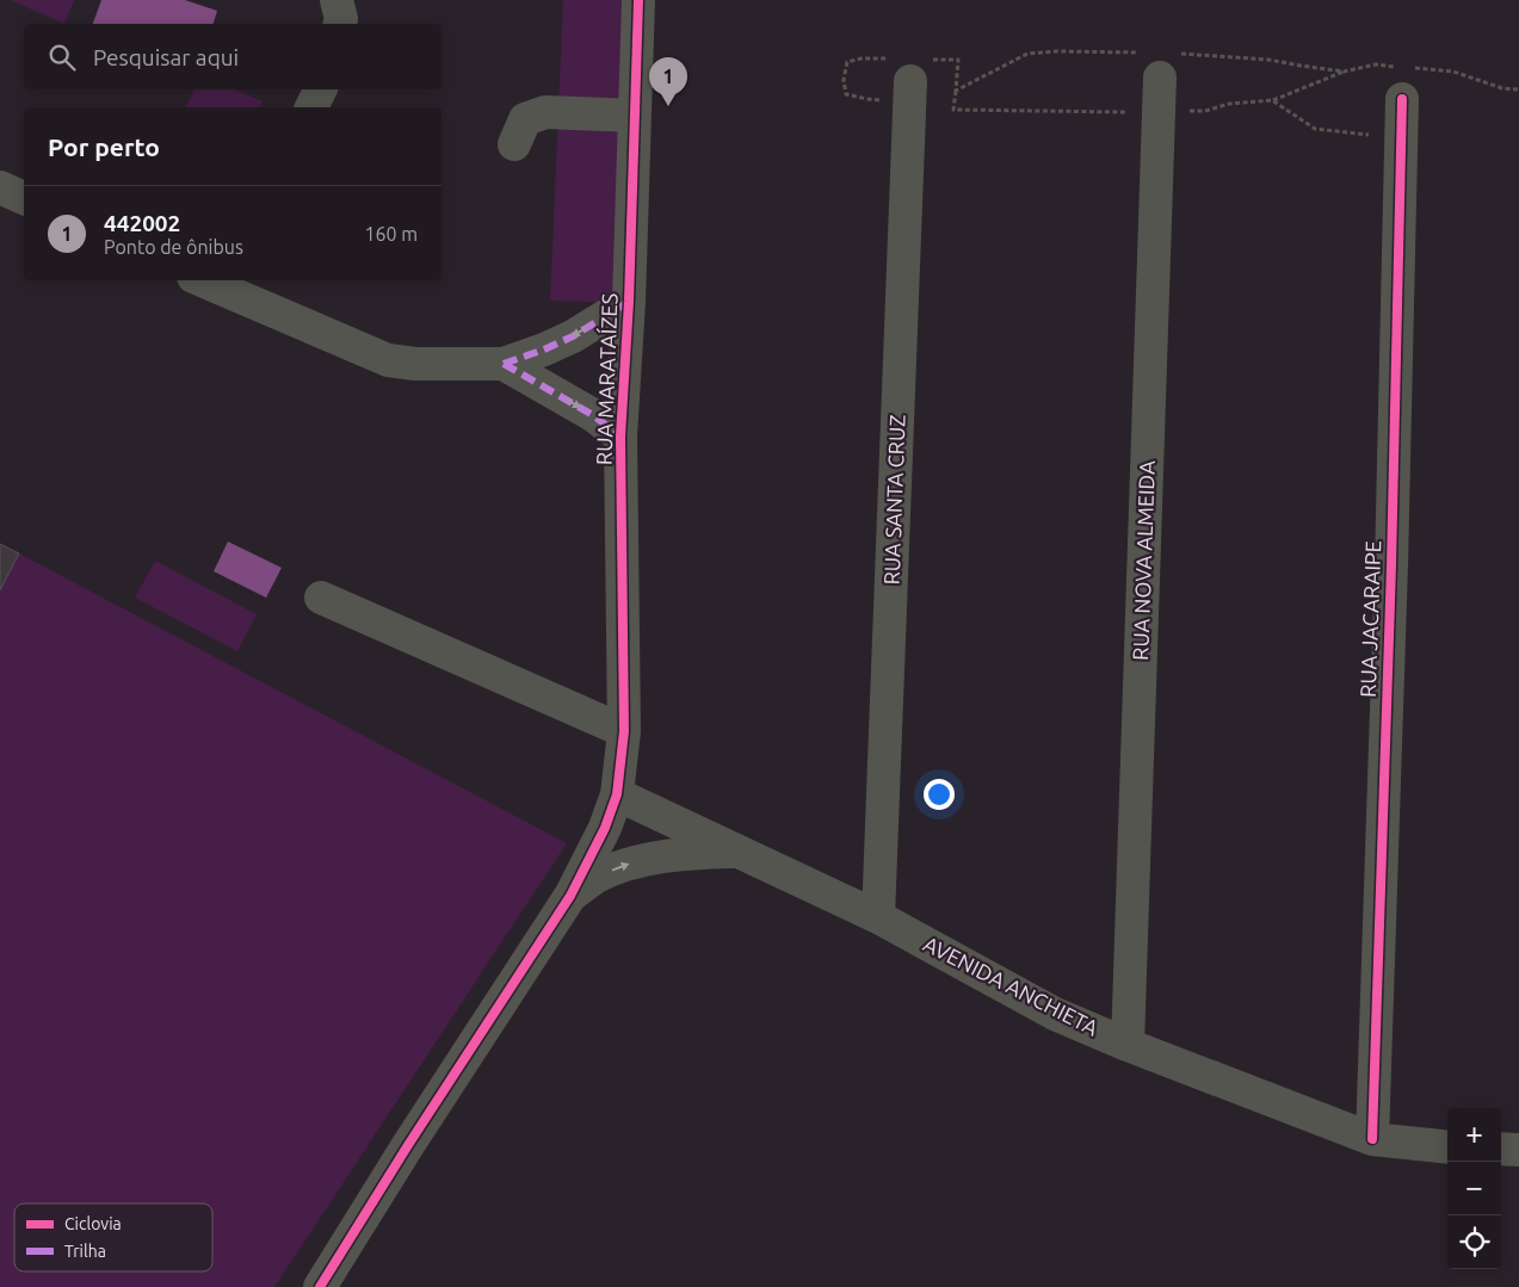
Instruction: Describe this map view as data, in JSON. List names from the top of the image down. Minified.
{"streets":{"street":["RUA MARATAÍZES","RUA SANTA CRUZ","RUA NOVA ALMEIDA","RUA JACARAIPE","AVENIDA ANCHIETA"]},"crossings":[["RUA MARATAÍZES","AVENIDA ANCHIETA"],["RUA SANTA CRUZ","AVENIDA ANCHIETA"],["RUA NOVA ALMEIDA","AVENIDA ANCHIETA"],["RUA JACARAIPE","AVENIDA ANCHIETA"]],"legend":["Ciclovia","Trilha"],"page":{"search":"Pesquisar aqui","pins":"1","heading":"Por perto","list":[{"mark":"1","name":"442002","note":"Ponto de ônibus","value":"160 m"}],"map_buttons":["+","−"]}}
